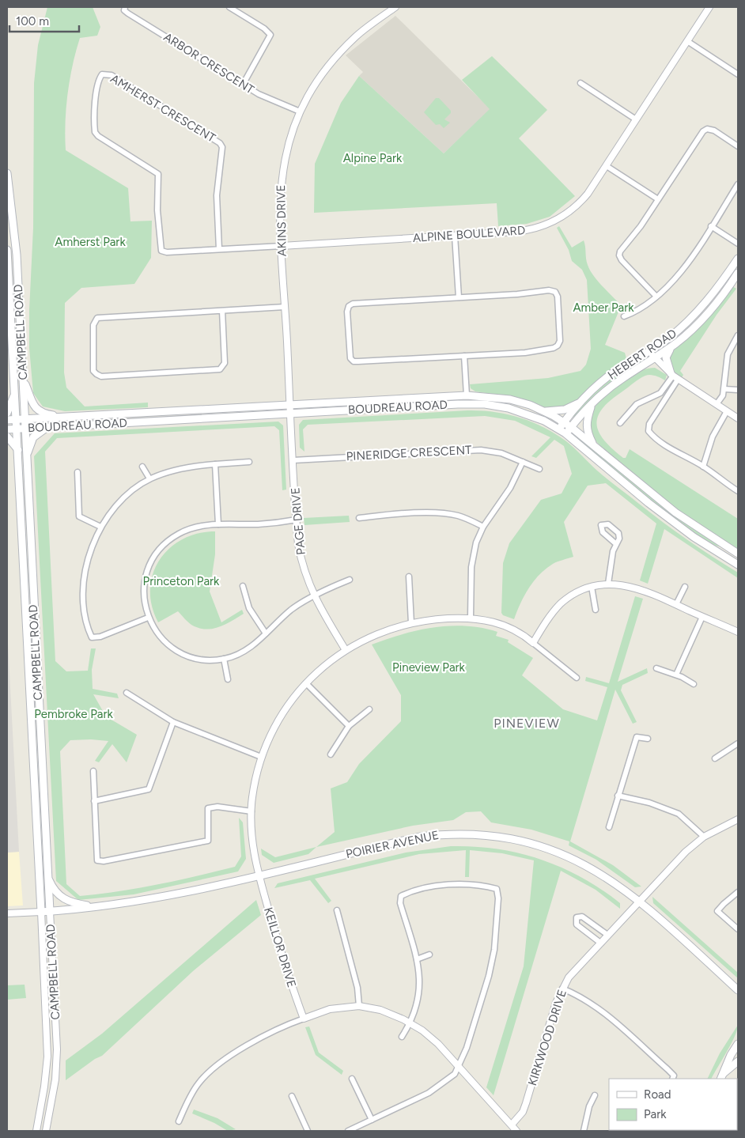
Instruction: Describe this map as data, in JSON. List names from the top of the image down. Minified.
{"streets":{"main road":["CAMPBELL ROAD","HEBERT ROAD","BOUDREAU ROAD","POIRIER AVENUE"],"street":["ARBOR CRESCENT","AMHERST CRESCENT","AKINS DRIVE","ALPINE BOULEVARD","PINERIDGE CRESCENT","PAGE DRIVE","KEILLOR DRIVE","KIRKWOOD DRIVE"]},"crossings":[["ARBOR CRESCENT","AKINS DRIVE"],["AMHERST CRESCENT","AKINS DRIVE"],["AMHERST CRESCENT","ALPINE BOULEVARD"],["AKINS DRIVE","ALPINE BOULEVARD"],["AKINS DRIVE","BOUDREAU ROAD"],["AKINS DRIVE","PAGE DRIVE"],["CAMPBELL ROAD","BOUDREAU ROAD"],["CAMPBELL ROAD","POIRIER AVENUE"],["HEBERT ROAD","BOUDREAU ROAD"],["BOUDREAU ROAD","PAGE DRIVE"],["PINERIDGE CRESCENT","PAGE DRIVE"],["PAGE DRIVE","KEILLOR DRIVE"],["POIRIER AVENUE","KEILLOR DRIVE"],["POIRIER AVENUE","KIRKWOOD DRIVE"]],"districts":["PINEVIEW"],"parks":["Alpine Park","Amherst Park","Amber Park","Princeton Park","Pineview Park","Pembroke Park"],"legend":["Road","Park"],"scale_bar":"100 m"}
